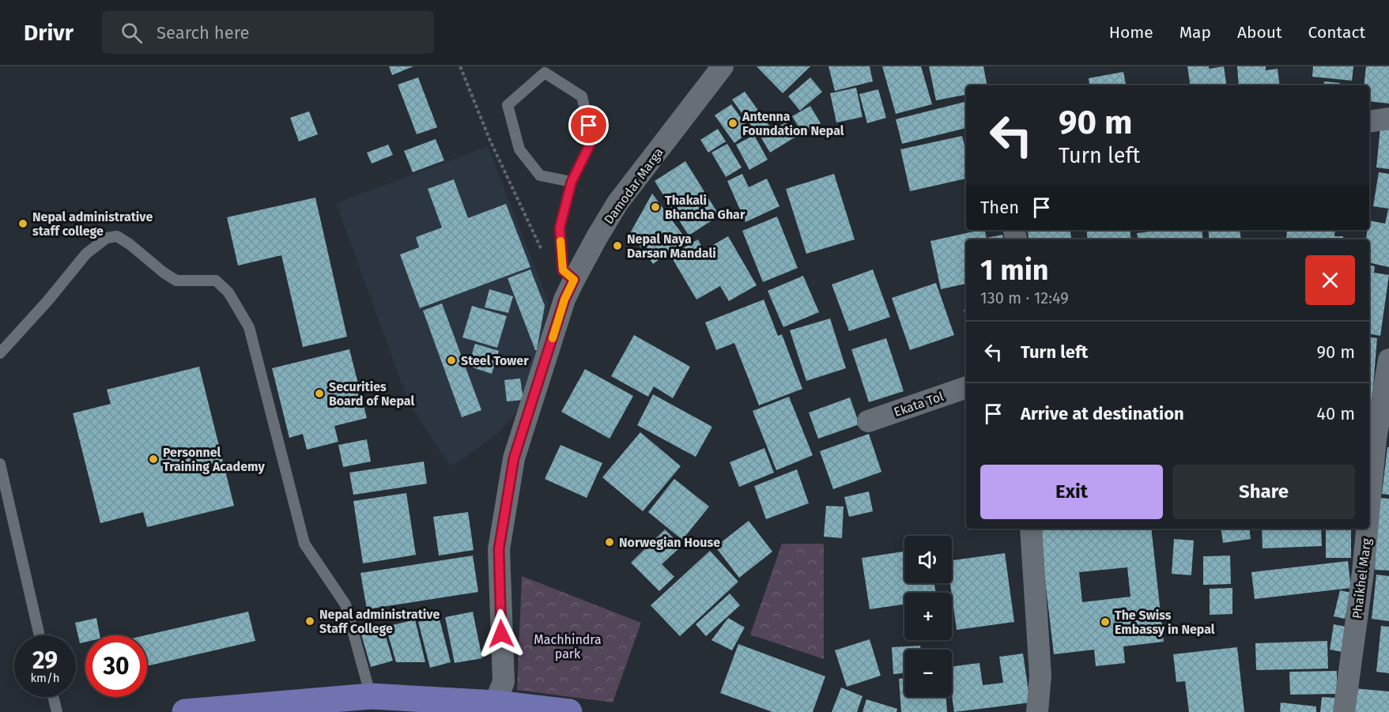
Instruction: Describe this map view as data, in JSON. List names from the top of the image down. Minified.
{"streets":{"street":["Damodar Marga","Ekata Tol","Phaikhel Marg"]},"parks":["Machhindra park"],"places":["Antenna Foundation Nepal","Thakali Bhancha Ghar","Nepal administrative staff college","Nepal Naya Darsan Mandali","Steel Tower","Securities Board of Nepal","Personnel Training Academy","Norwegian House","Nepal administrative Staff College","The Swiss Embassy in Nepal"],"page":{"header":"Drivr","search":"Search here","nav":["Home","Map","About","Contact"],"turn":["90 m","Turn left"],"then":"Then","heading":["1 min","130 m · 12:49"],"list":[{"name":"Turn left","value":"90 m"},{"name":"Arrive at destination","value":"40 m"}],"buttons":["Exit","Share"],"map_buttons":["+","−"],"speed":"29 km/h","limit":"30"}}
